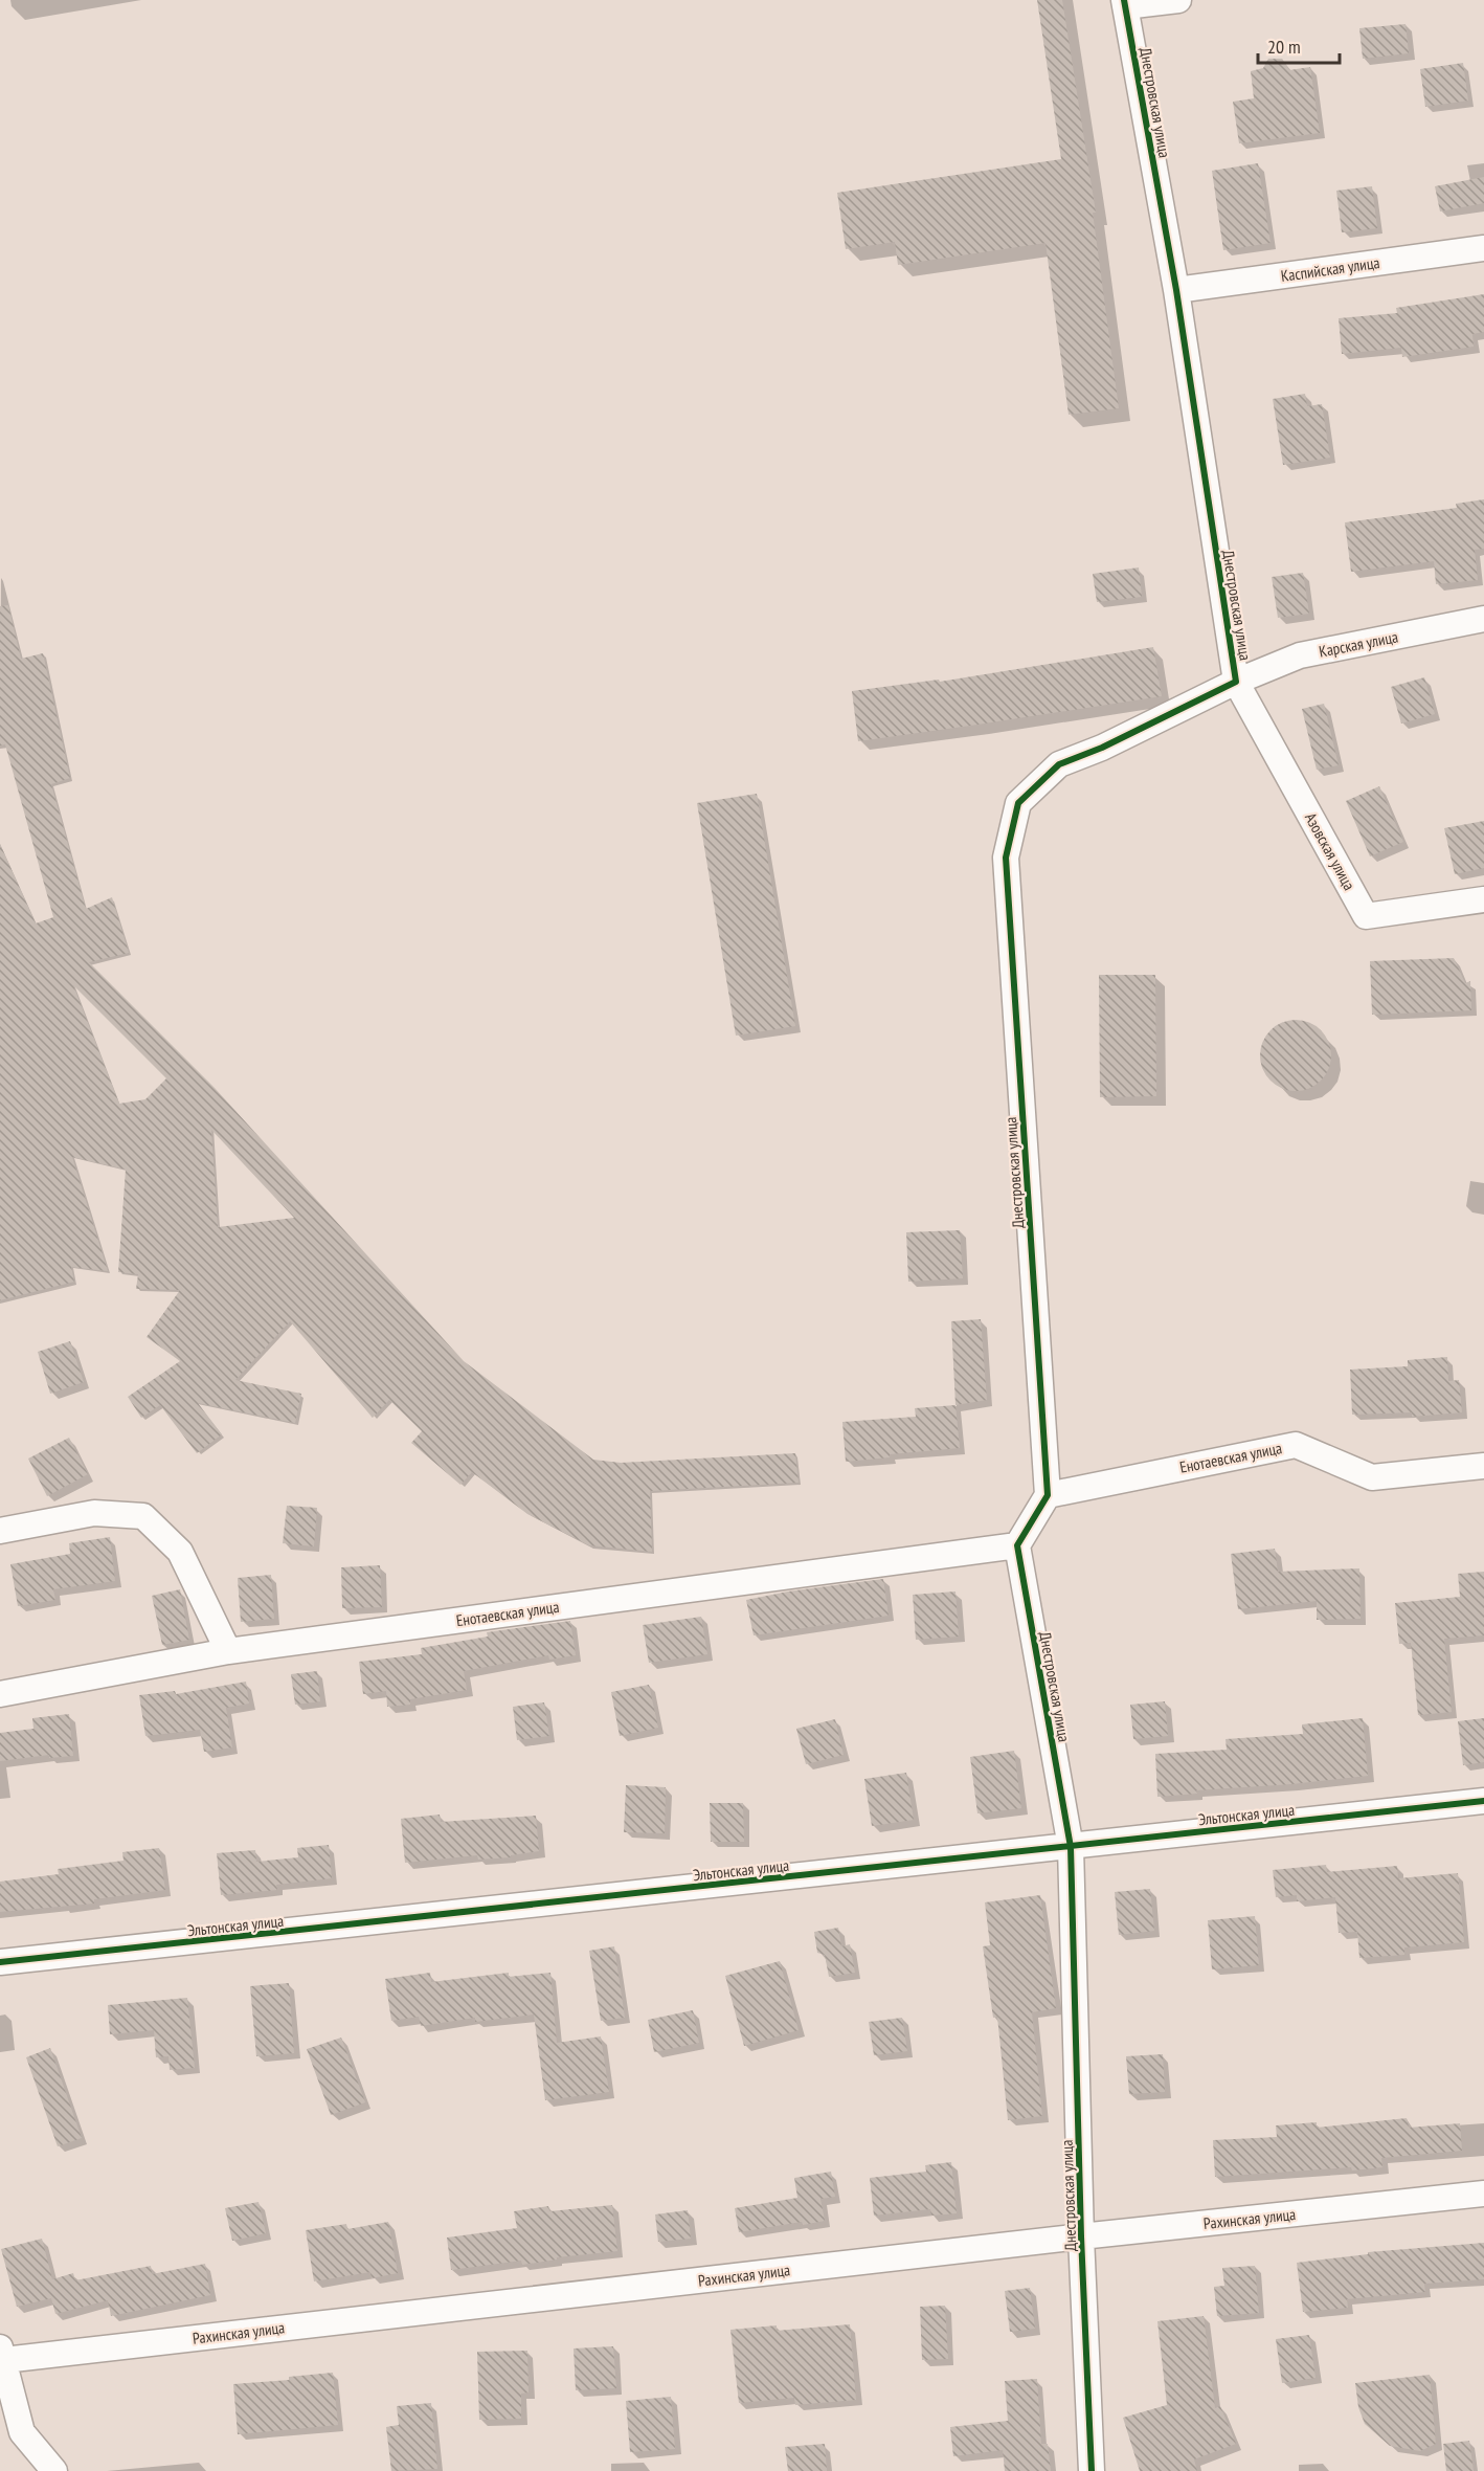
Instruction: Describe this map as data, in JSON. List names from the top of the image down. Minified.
{"streets":{"street":["Днестровская улица","Каспийская улица","Карская улица","Азовская улица","Енотаевская улица","Эльтонская улица","Рахинская улица"]},"crossings":[["Днестровская улица","Каспийская улица"],["Днестровская улица","Карская улица"],["Днестровская улица","Азовская улица"],["Днестровская улица","Енотаевская улица"],["Днестровская улица","Эльтонская улица"],["Днестровская улица","Рахинская улица"],["Карская улица","Азовская улица"]],"scale_bar":"20 m"}
